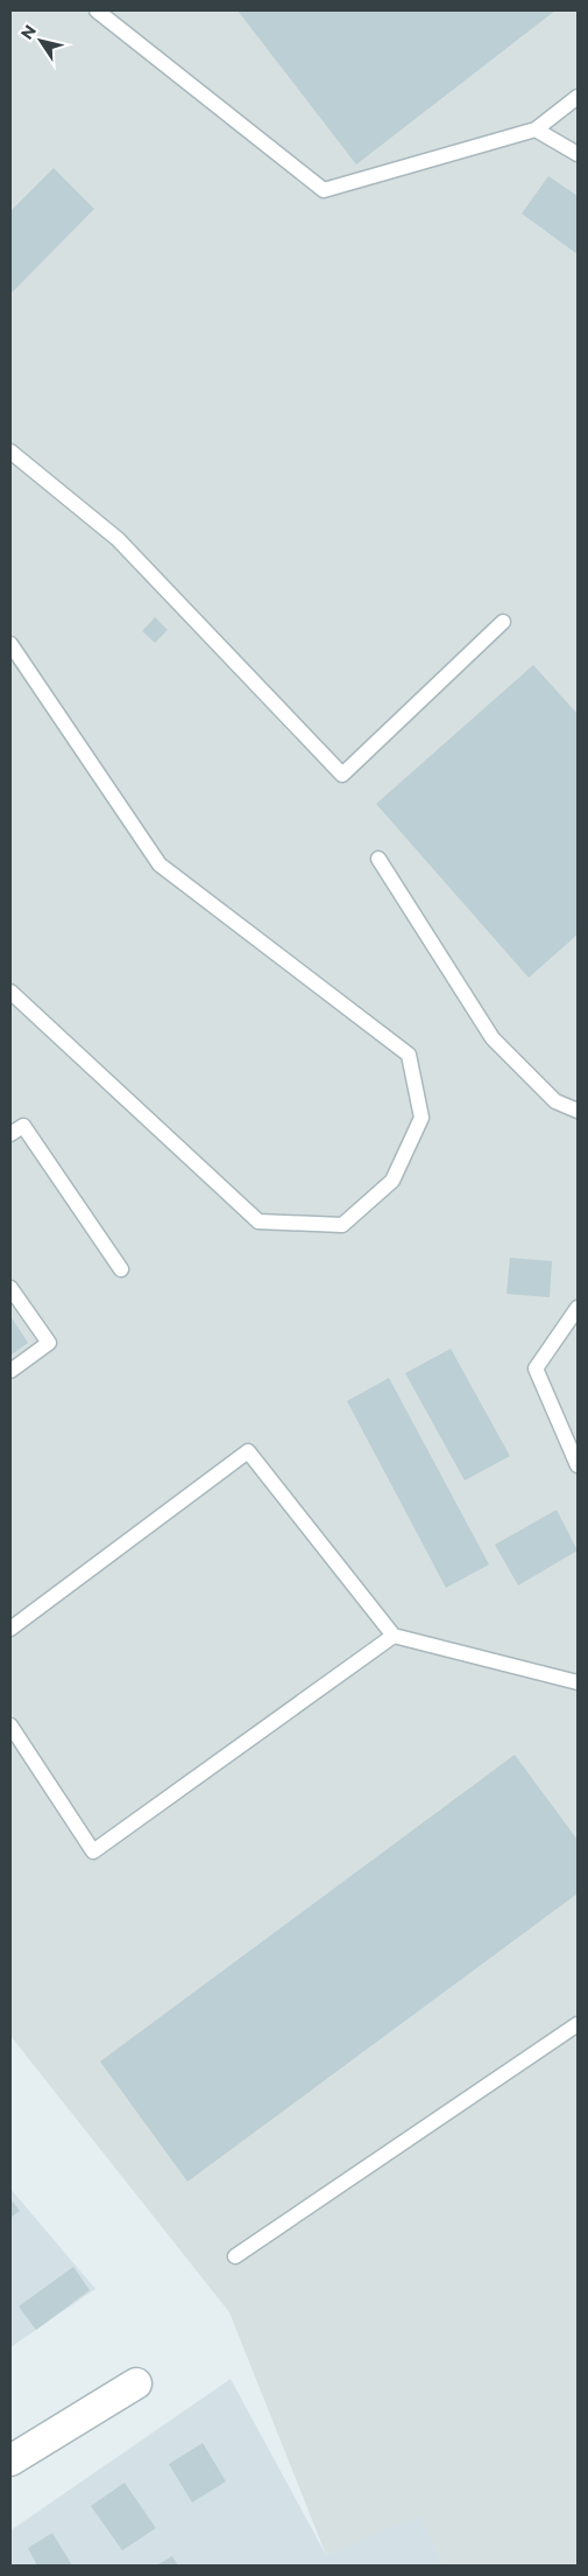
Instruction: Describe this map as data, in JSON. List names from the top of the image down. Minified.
{"north":"top left"}
